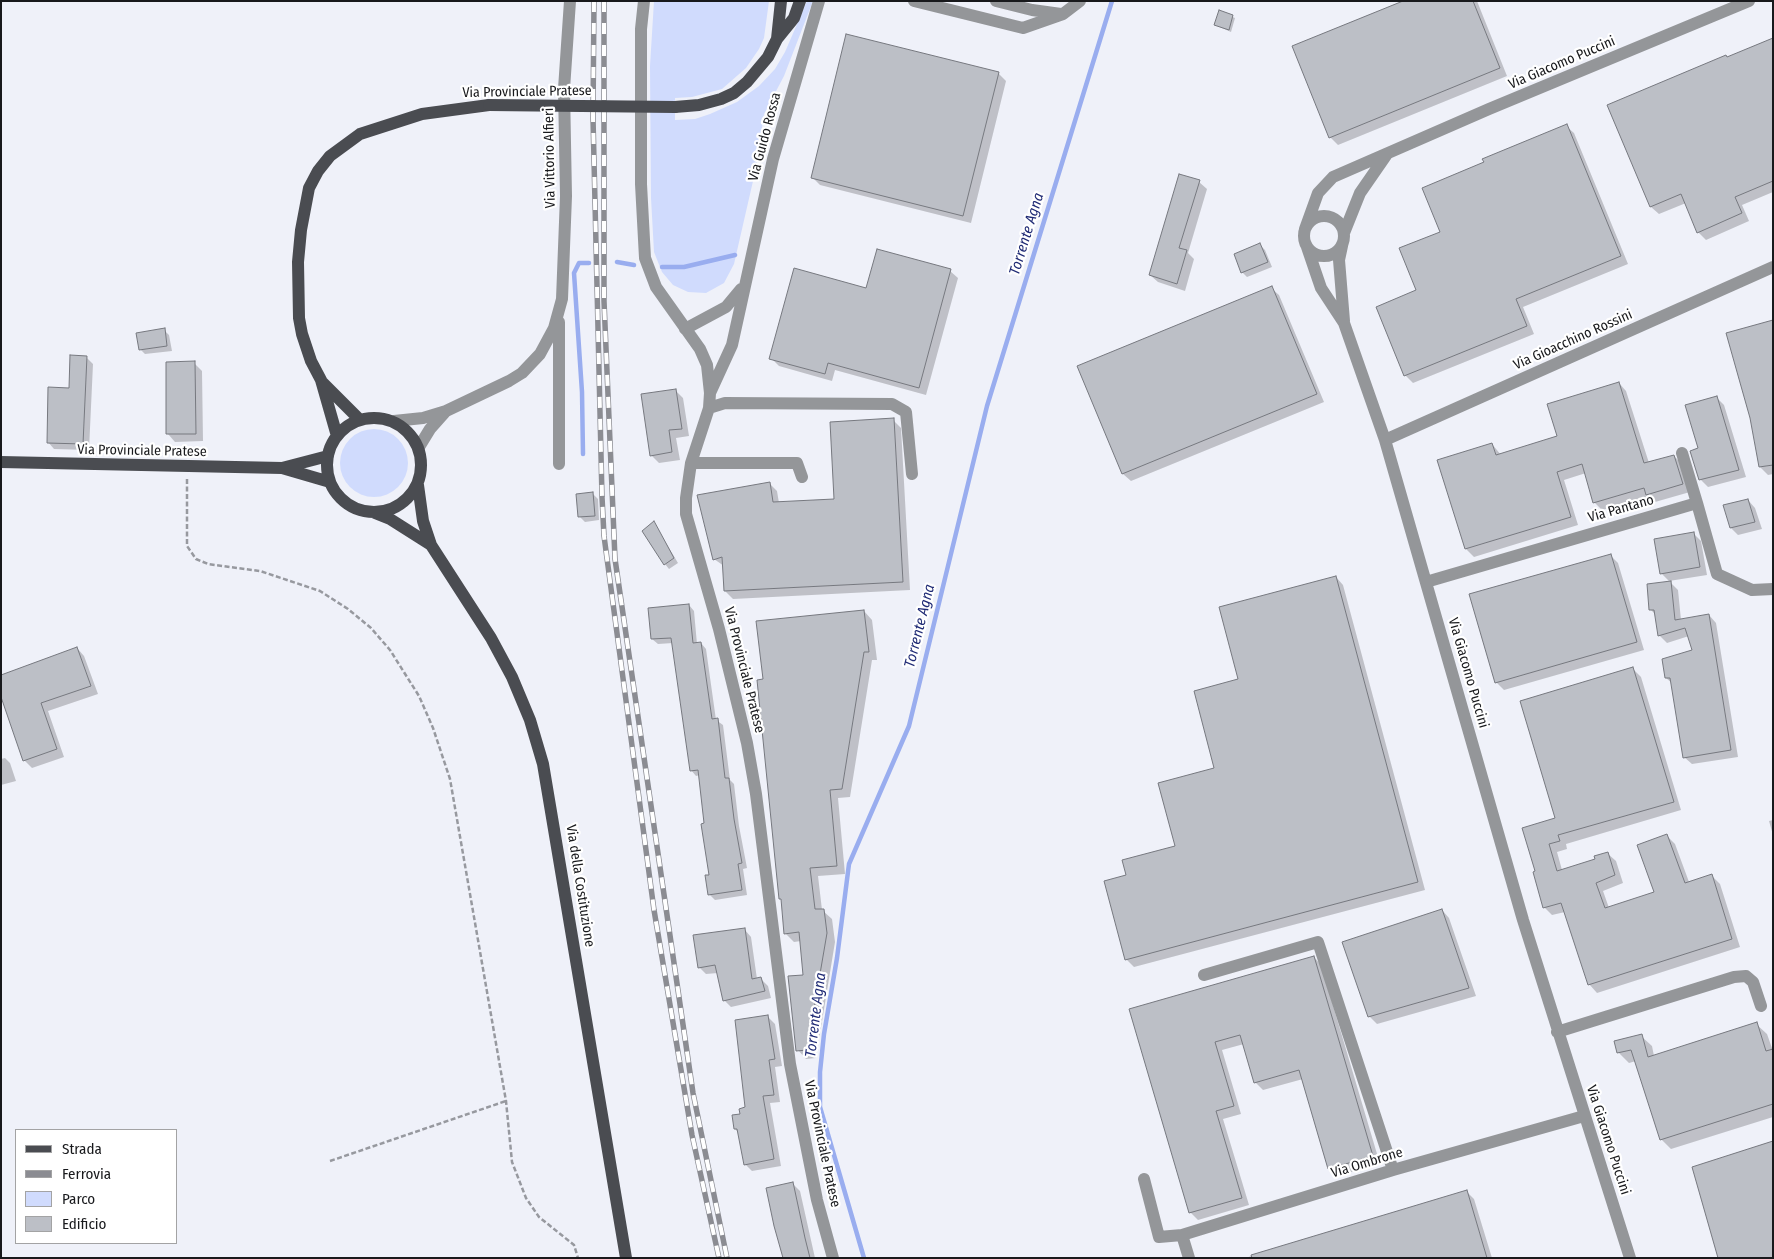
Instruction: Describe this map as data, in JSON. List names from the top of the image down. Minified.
{"streets":{"main road":["Via Provinciale Pratese","Via della Costituzione"],"street":["Via Giacomo Puccini","Via Guido Rossa","Via Vittorio Alfieri","Via Gioacchino Rossini","Via Pantano","Via Ombrone"]},"crossings":[["Via Giacomo Puccini","Via Gioacchino Rossini"],["Via Giacomo Puccini","Via Pantano"],["Via Giacomo Puccini","Via Ombrone"],["Via Provinciale Pratese","Via Guido Rossa"],["Via Provinciale Pratese","Via Vittorio Alfieri"]],"water":["Torrente Agna"],"legend":["Strada","Ferrovia","Parco","Edificio"]}
